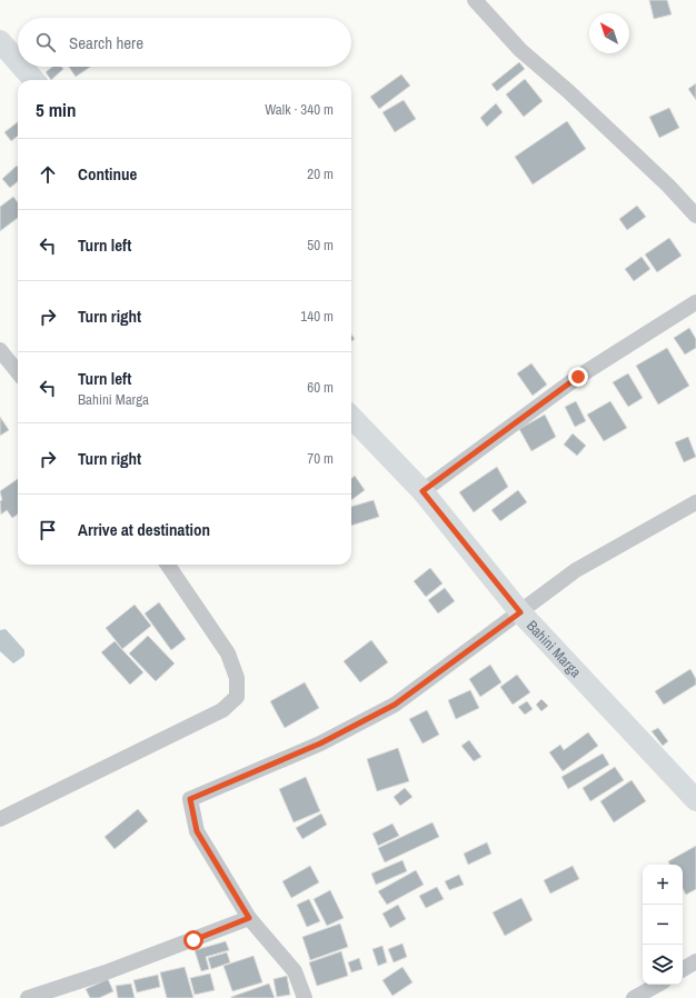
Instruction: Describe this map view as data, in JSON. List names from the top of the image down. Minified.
{"streets":{"street":["Bahini Marga"]},"north":"top left","page":{"search":"Search here","heading":["5 min","Walk · 340 m"],"list":[["Continue","20 m"],["Turn left","50 m"],["Turn right","140 m"],["Turn left","Bahini Marga","60 m"],["Turn right","70 m"],"Arrive at destination"],"map_buttons":["+","−"]}}
